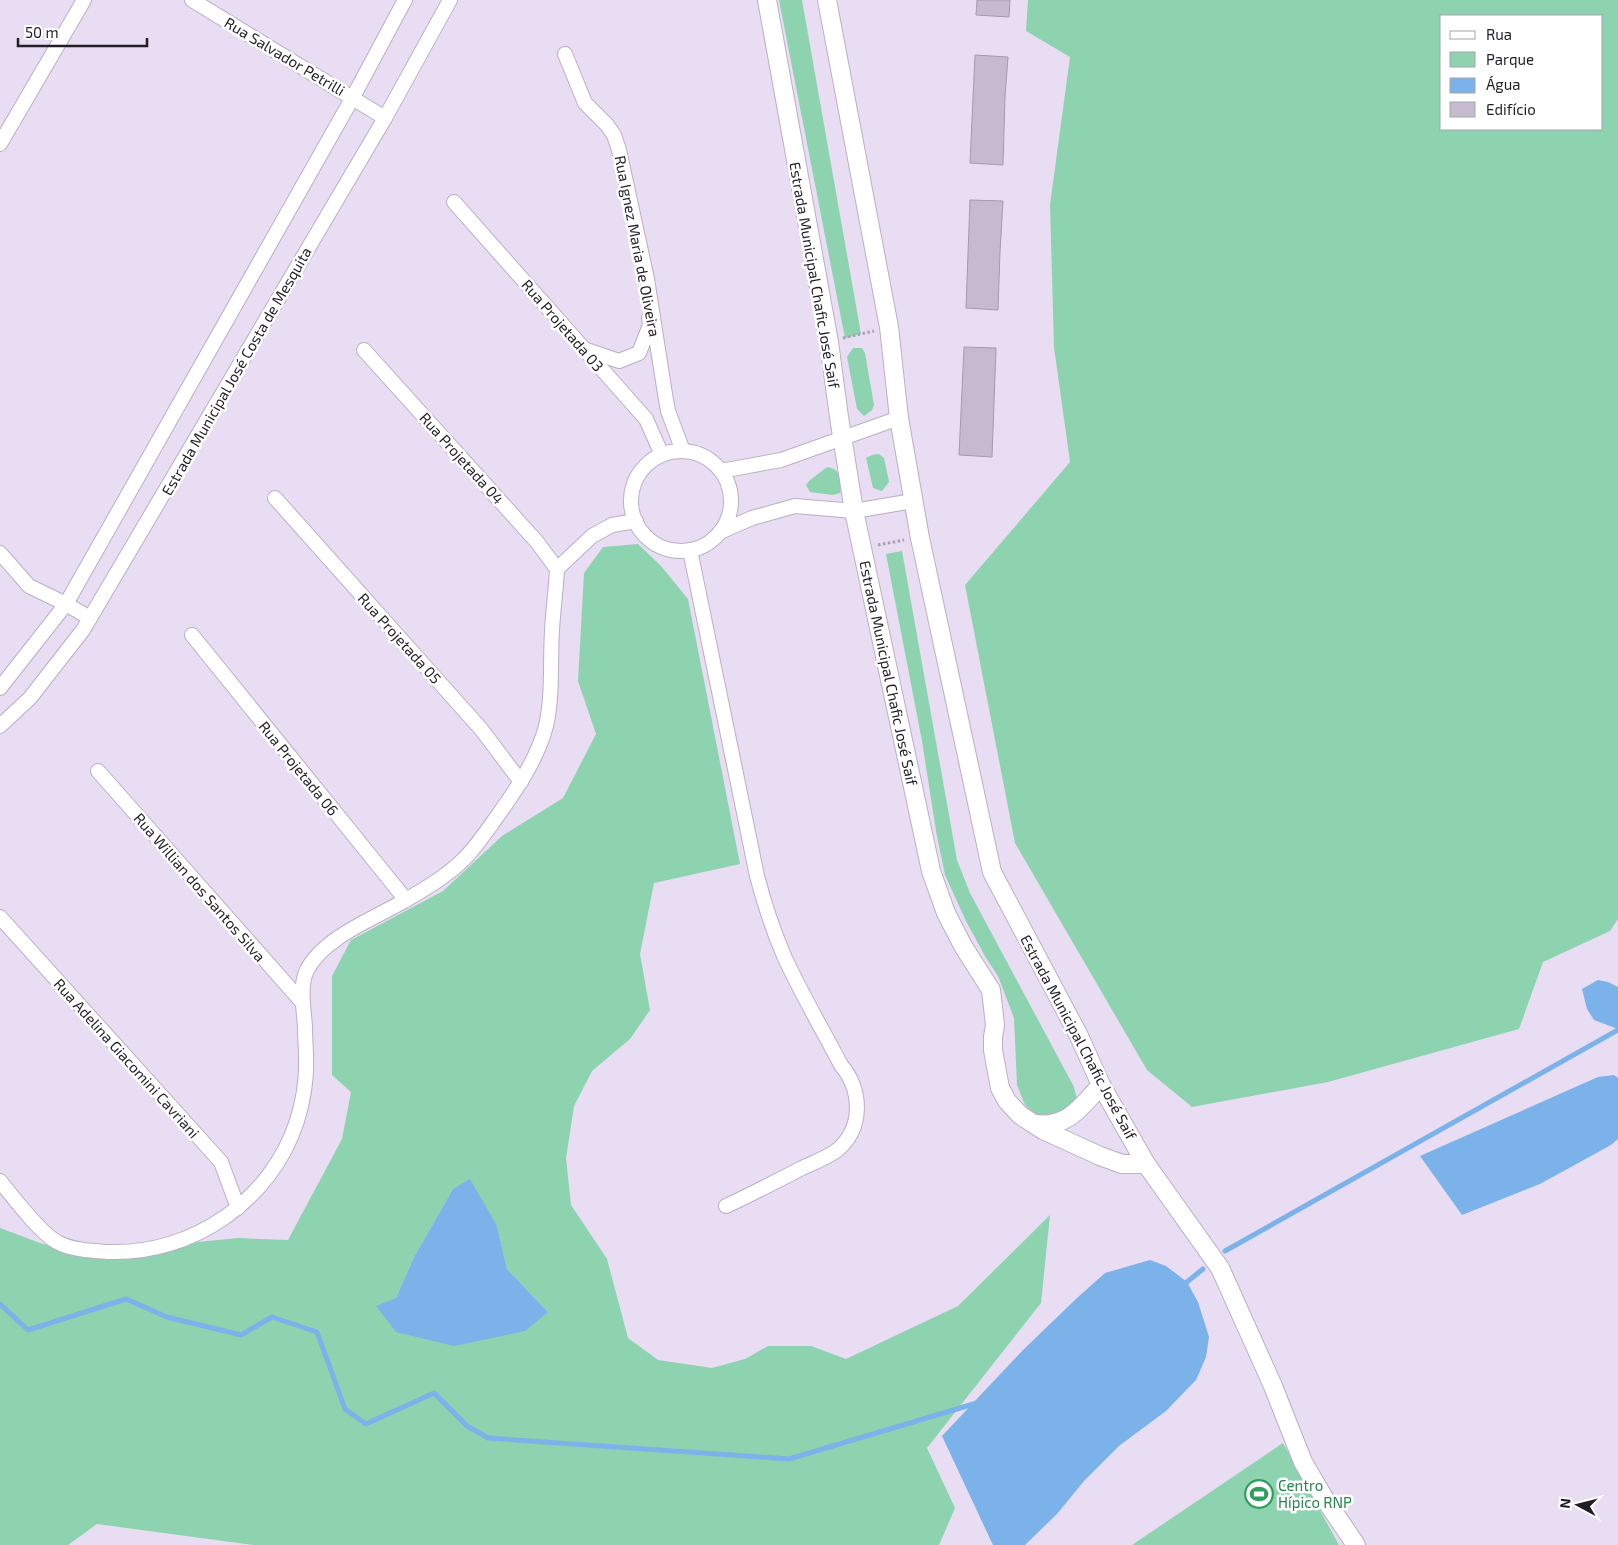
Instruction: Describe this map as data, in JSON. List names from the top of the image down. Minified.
{"streets":{"street":["Rua Salvador Petrilli","Rua Ignez Maria de Oliveira","Estrada Municipal Chafic José Saif","Rua Projetada 03","Estrada Municipal José Costa de Mesquita","Rua Projetada 04","Rua Projetada 05","Rua Projetada 06","Rua Willian dos Santos Silva","Rua Adelina Giacomini Cavriani"]},"crossings":[["Rua Salvador Petrilli","Estrada Municipal José Costa de Mesquita"],["Rua Ignez Maria de Oliveira","Rua Projetada 03"]],"places":{"sports":["Centro Hípico RNP"]},"legend":["Rua","Parque","Água","Edifício"],"scale_bar":"50 m","north":"left"}
